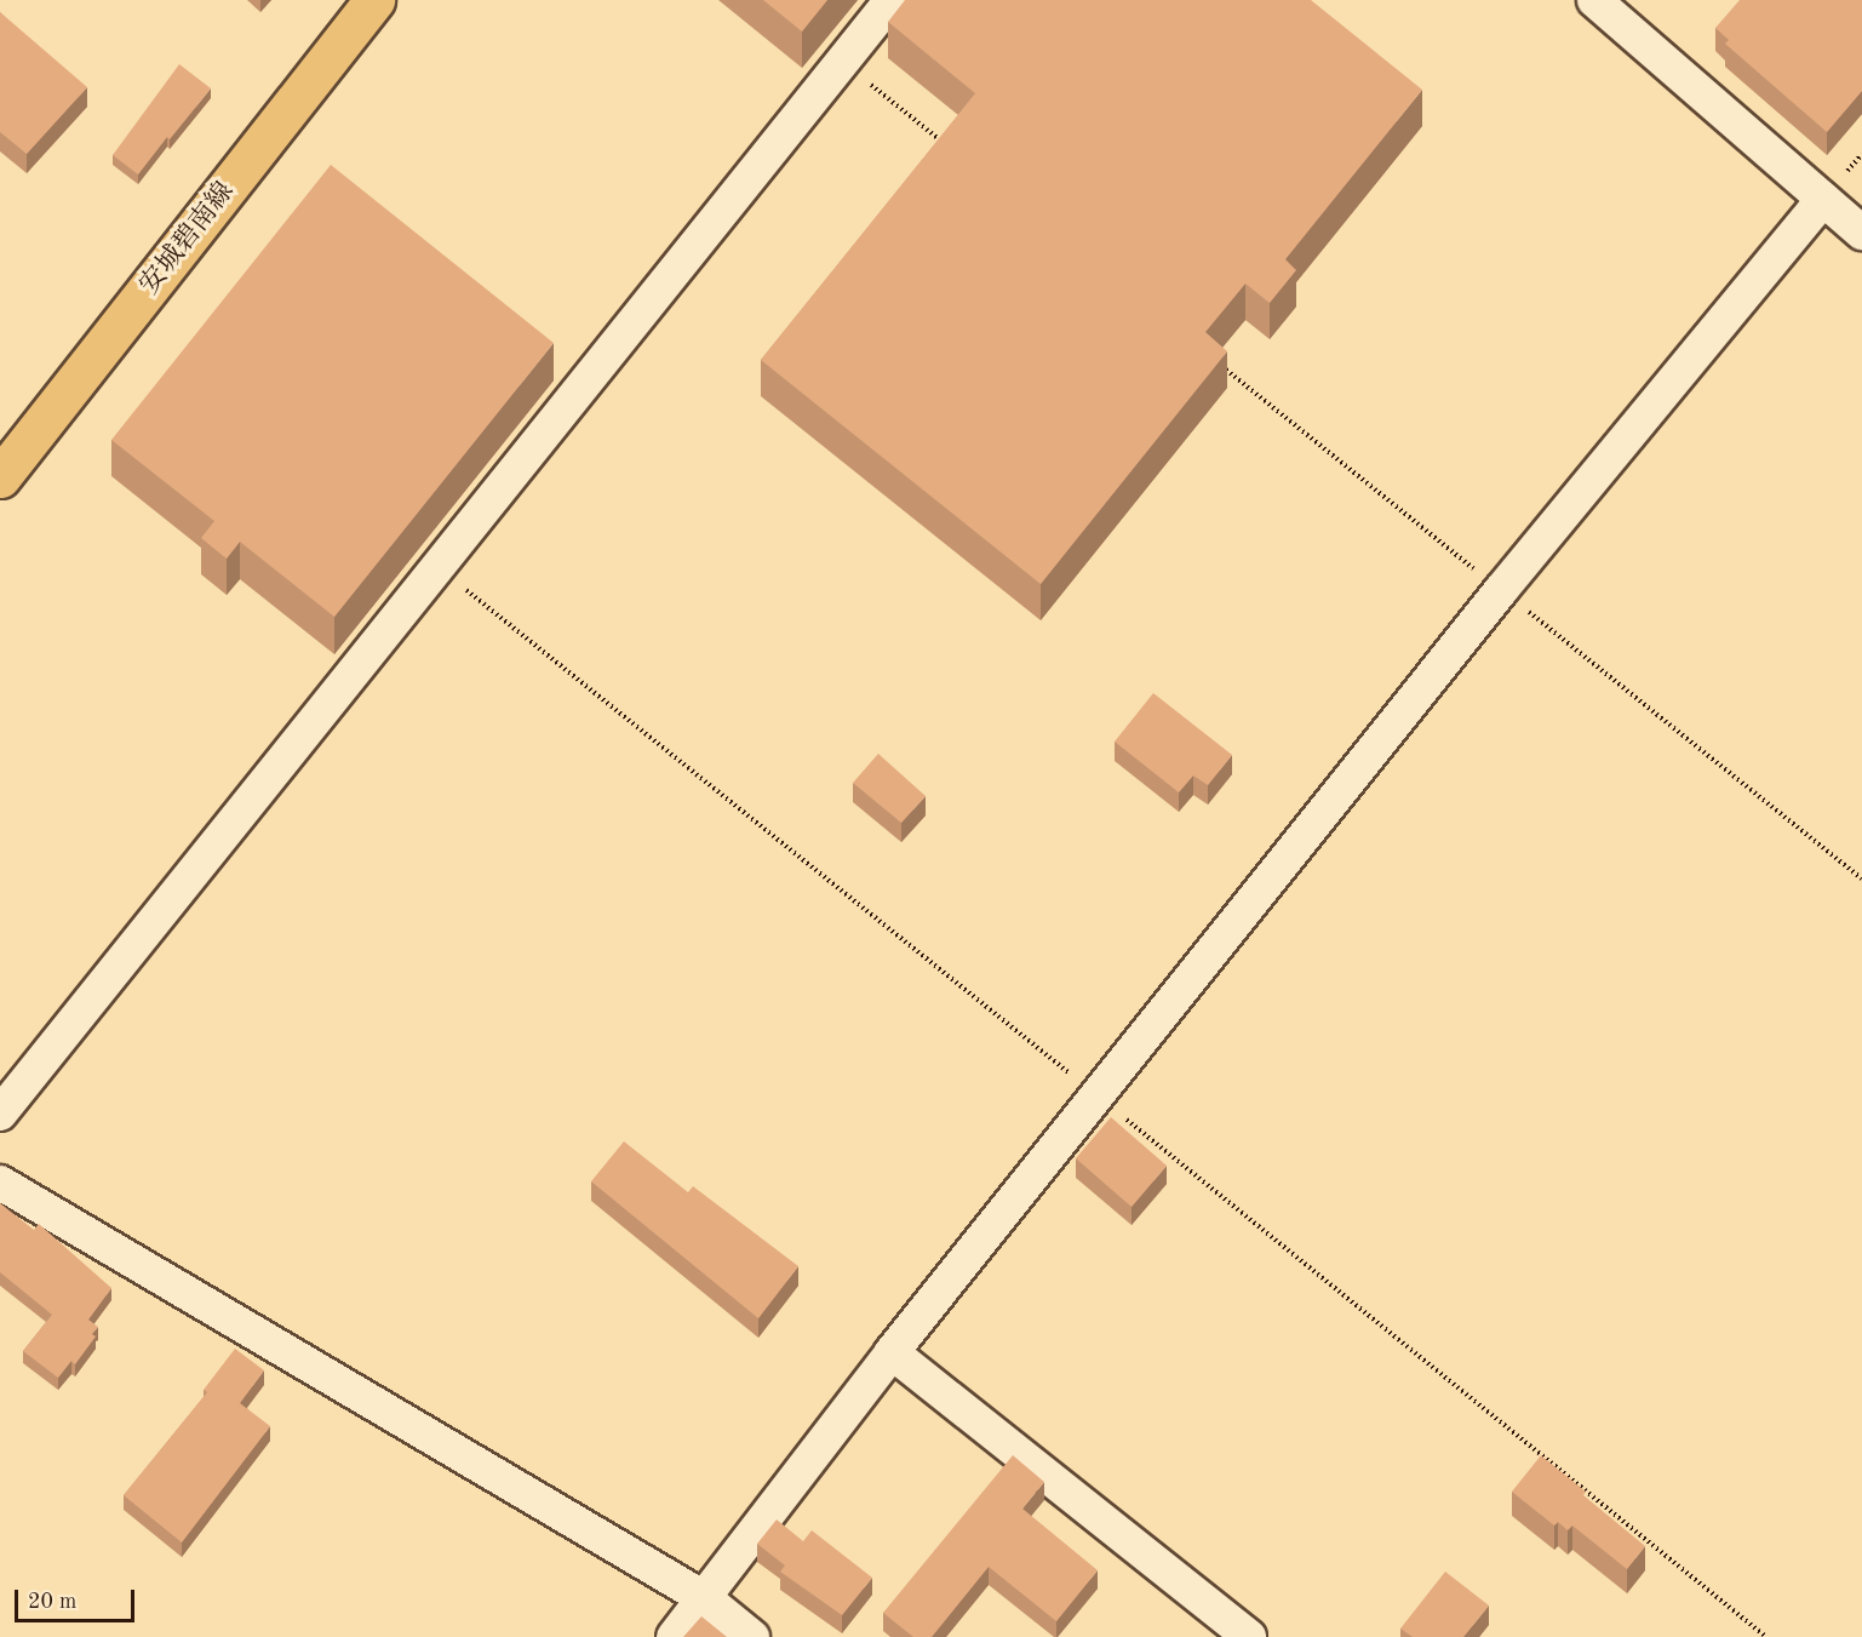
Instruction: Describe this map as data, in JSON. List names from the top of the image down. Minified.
{"streets":{"main road":["安城碧南線"]},"scale_bar":"20 m"}
